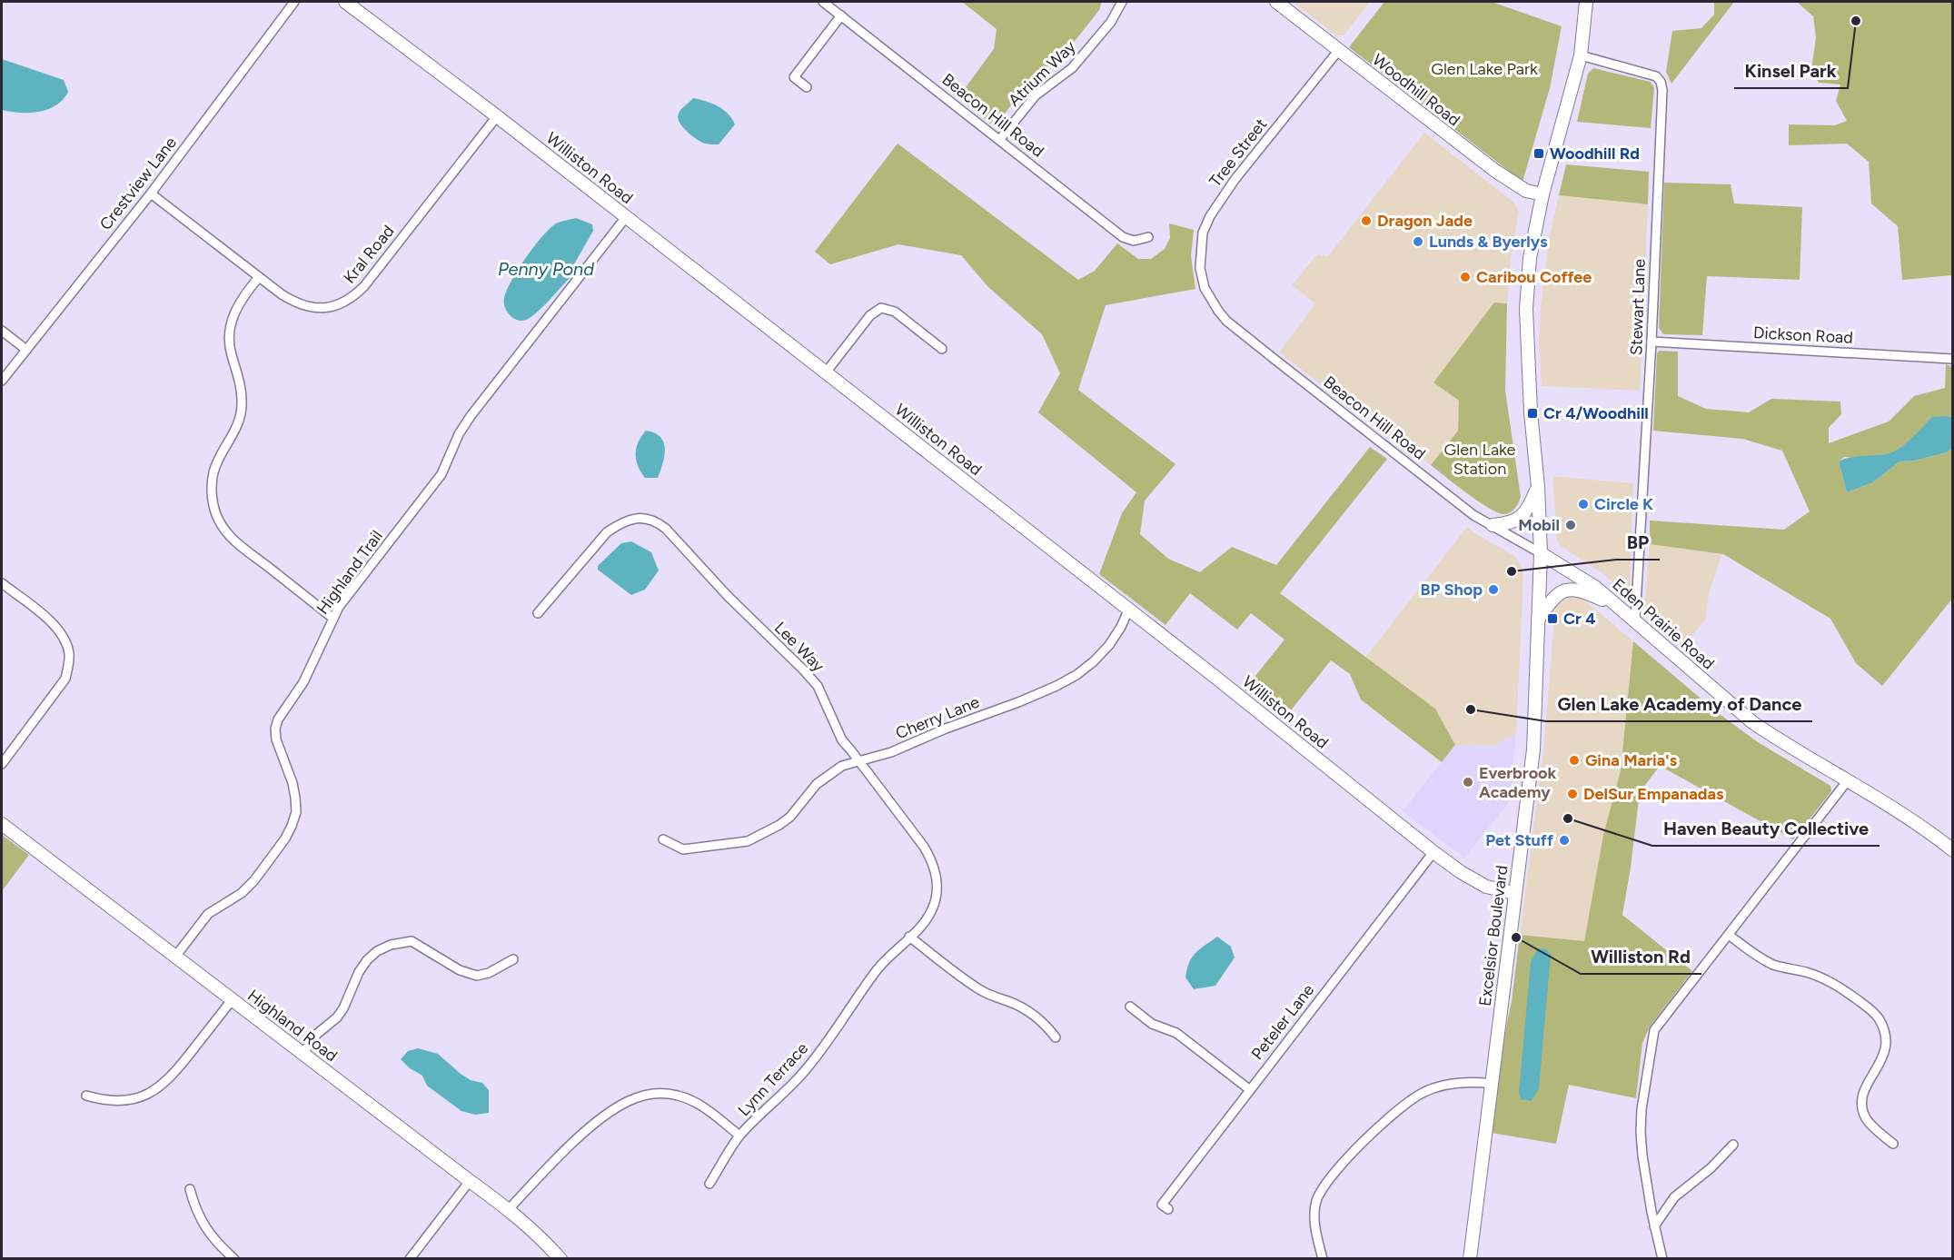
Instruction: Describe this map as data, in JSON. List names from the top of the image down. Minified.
{"streets":{"main road":["Woodhill Road","Williston Road","Eden Prairie Road","Excelsior Boulevard","Highland Road"],"street":["Atrium Way","Beacon Hill Road","Tree Street","Crestview Lane","Kral Road","Stewart Lane","Dickson Road","Highland Trail","Lee Way","Cherry Lane","Peteler Lane","Lynn Terrace"]},"crossings":[["Atrium Way","Beacon Hill Road"],["Woodhill Road","Tree Street"],["Woodhill Road","Excelsior Boulevard"],["Beacon Hill Road","Tree Street"],["Beacon Hill Road","Eden Prairie Road"],["Beacon Hill Road","Excelsior Boulevard"],["Williston Road","Kral Road"],["Williston Road","Highland Trail"],["Williston Road","Cherry Lane"],["Williston Road","Excelsior Boulevard"],["Williston Road","Peteler Lane"],["Crestview Lane","Kral Road"],["Stewart Lane","Dickson Road"],["Stewart Lane","Eden Prairie Road"],["Stewart Lane","Excelsior Boulevard"],["Highland Trail","Highland Road"],["Eden Prairie Road","Excelsior Boulevard"],["Lee Way","Cherry Lane"],["Lee Way","Lynn Terrace"]],"water":["Penny Pond"],"parks":["Glen Lake Park","Glen Lake Station"],"places":{"other":["Kinsel Park","Dragon Jade","Lunds & Byerlys","Caribou Coffee","Circle K","Mobil","BP","BP Shop","Glen Lake Academy of Dance","Gina Maria's","Everbrook Academy","DelSur Empanadas","Haven Beauty Collective","Pet Stuff","Williston Rd"],"transit":["Woodhill Rd","Cr 4/Woodhill","Cr 4"]}}
